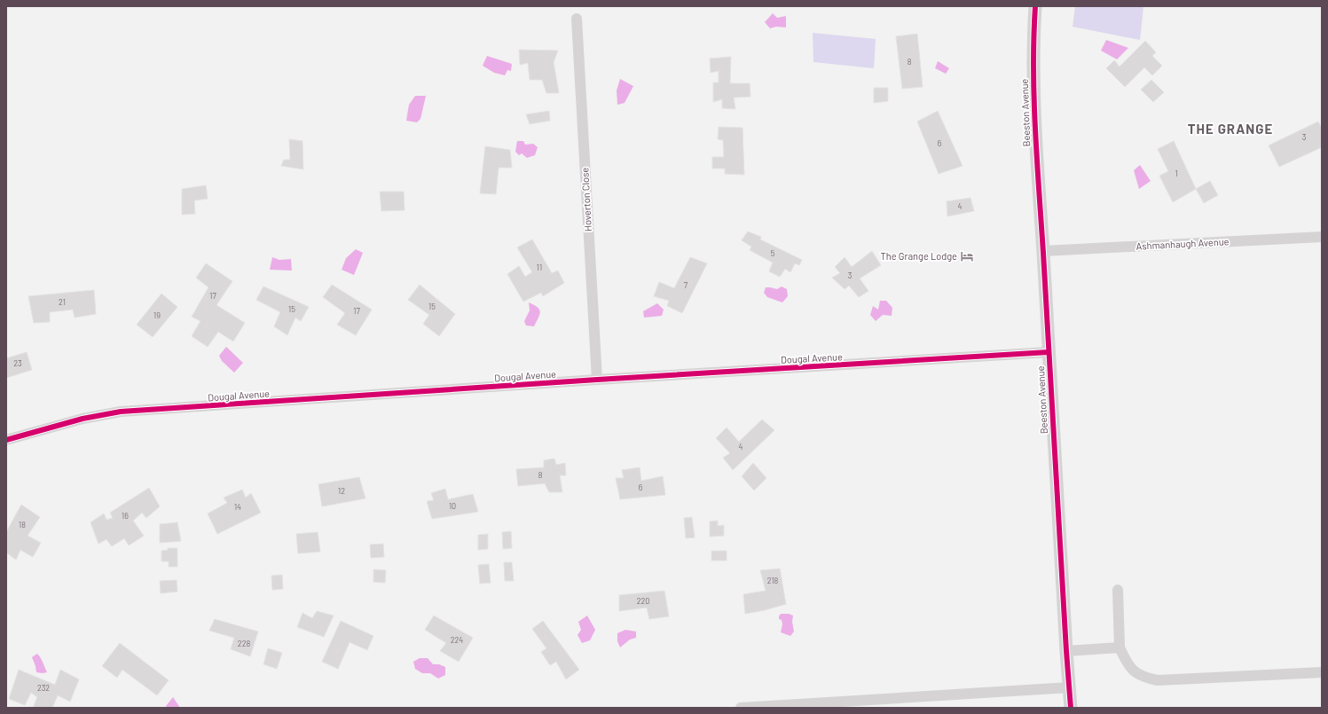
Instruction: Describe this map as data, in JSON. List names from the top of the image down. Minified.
{"streets":{"street":["Beeston Avenue","Hoverton Close","Ashmanhaugh Avenue","Dougal Avenue"]},"crossings":[["Beeston Avenue","Ashmanhaugh Avenue"],["Beeston Avenue","Dougal Avenue"],["Hoverton Close","Dougal Avenue"]],"districts":["THE GRANGE"],"places":{"hotel":["The Grange Lodge"]},"house_numbers":["8","3","6","1","4","5","11","3","7","17","21","15","15","17","19","23","4","8","6","12","10","14","16","18","218","220","224","228","232"]}
